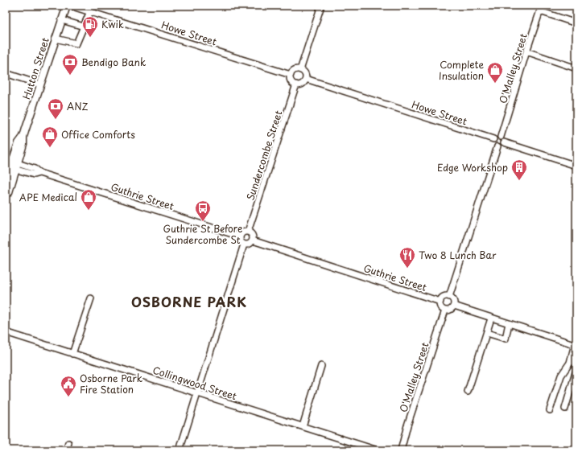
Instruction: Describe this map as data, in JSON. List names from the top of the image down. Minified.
{"streets":{"main road":["Hutton Street"],"street":["Howe Street","O'Malley Street","Sundercombe Street","Guthrie Street","Collingwood Street"]},"crossings":[["Howe Street","O'Malley Street"],["Howe Street","Sundercombe Street"],["Hutton Street","Guthrie Street"],["O'Malley Street","Guthrie Street"],["Sundercombe Street","Guthrie Street"]],"districts":["OSBORNE PARK"],"places":{"fuel station":["Kwik"],"bank":["Bendigo Bank","ANZ"],"shop":["Complete Insulation","Office Comforts","APE Medical"],"building":["Edge Workshop"],"bus stop":["Guthrie St Before Sundercombe St"],"restaurant":["Two 8 Lunch Bar"],"public building":["Osborne Park Fire Station"]}}
